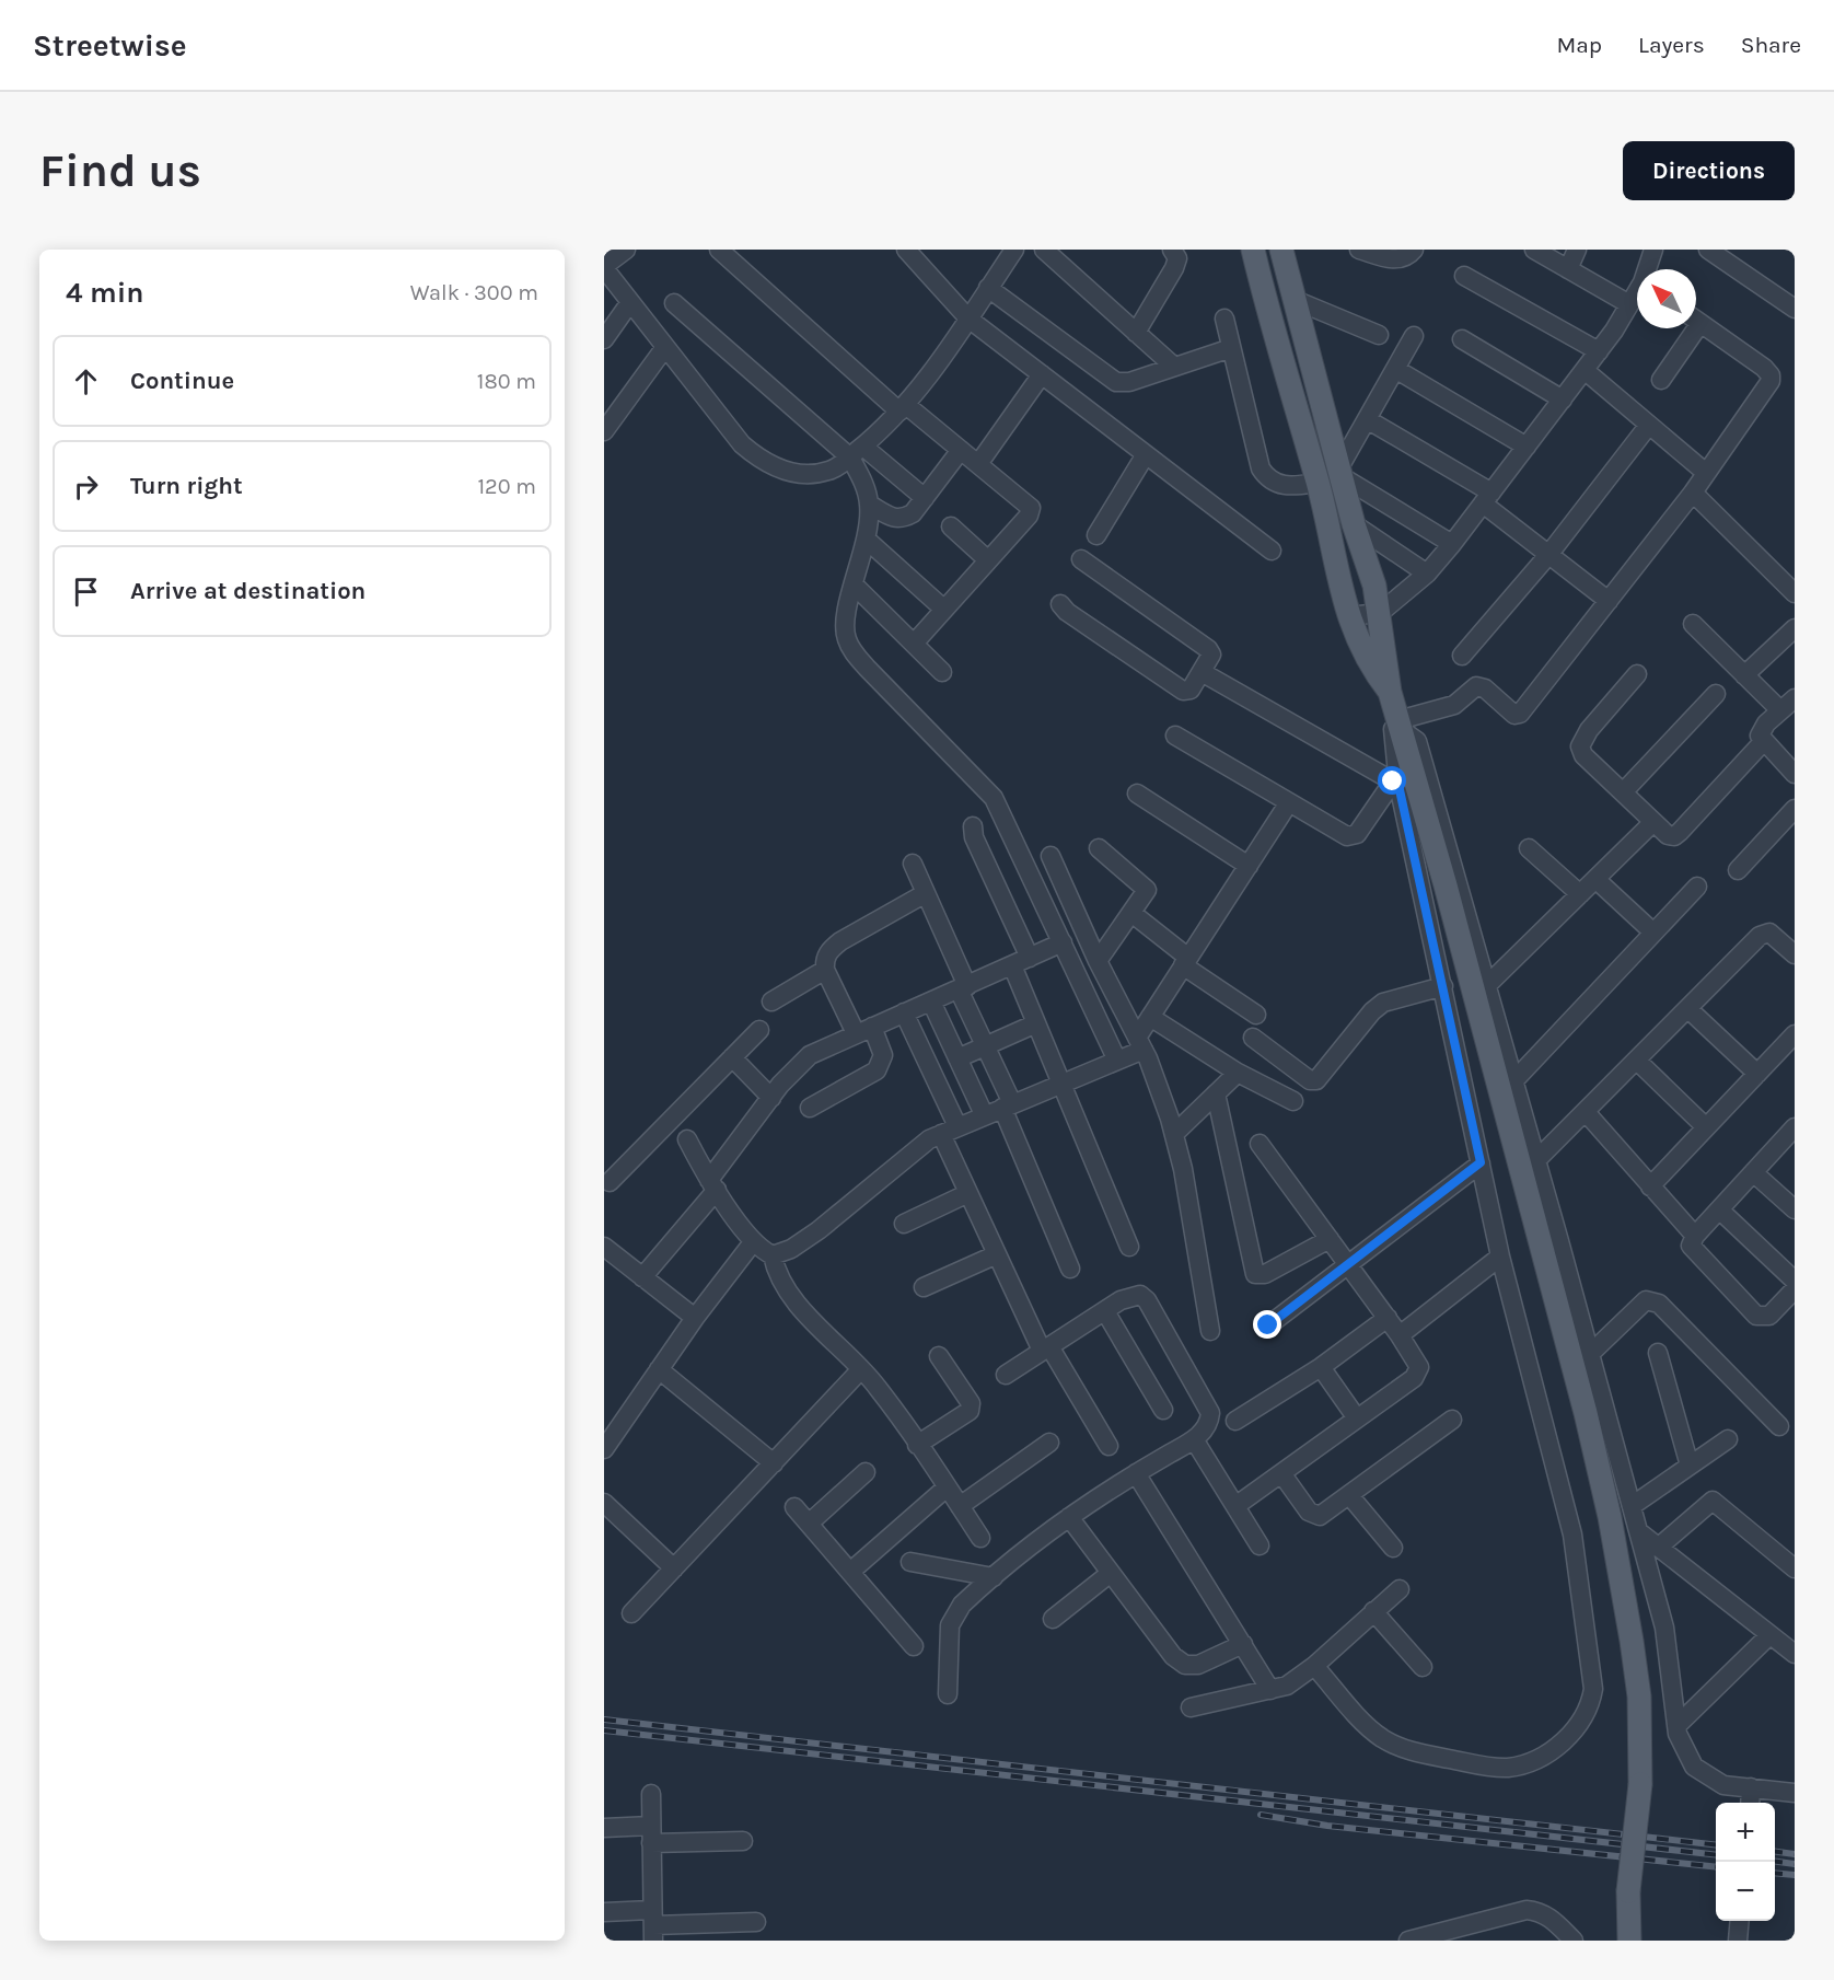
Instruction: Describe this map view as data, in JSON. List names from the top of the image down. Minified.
{"north":"top left","page":{"header":"Streetwise","nav":["Map","Layers","Share"],"buttons":"Directions","title":"Find us","heading":["4 min","Walk · 300 m"],"list":[["Continue","180 m"],["Turn right","120 m"],"Arrive at destination"],"map_buttons":["+","−"]}}
